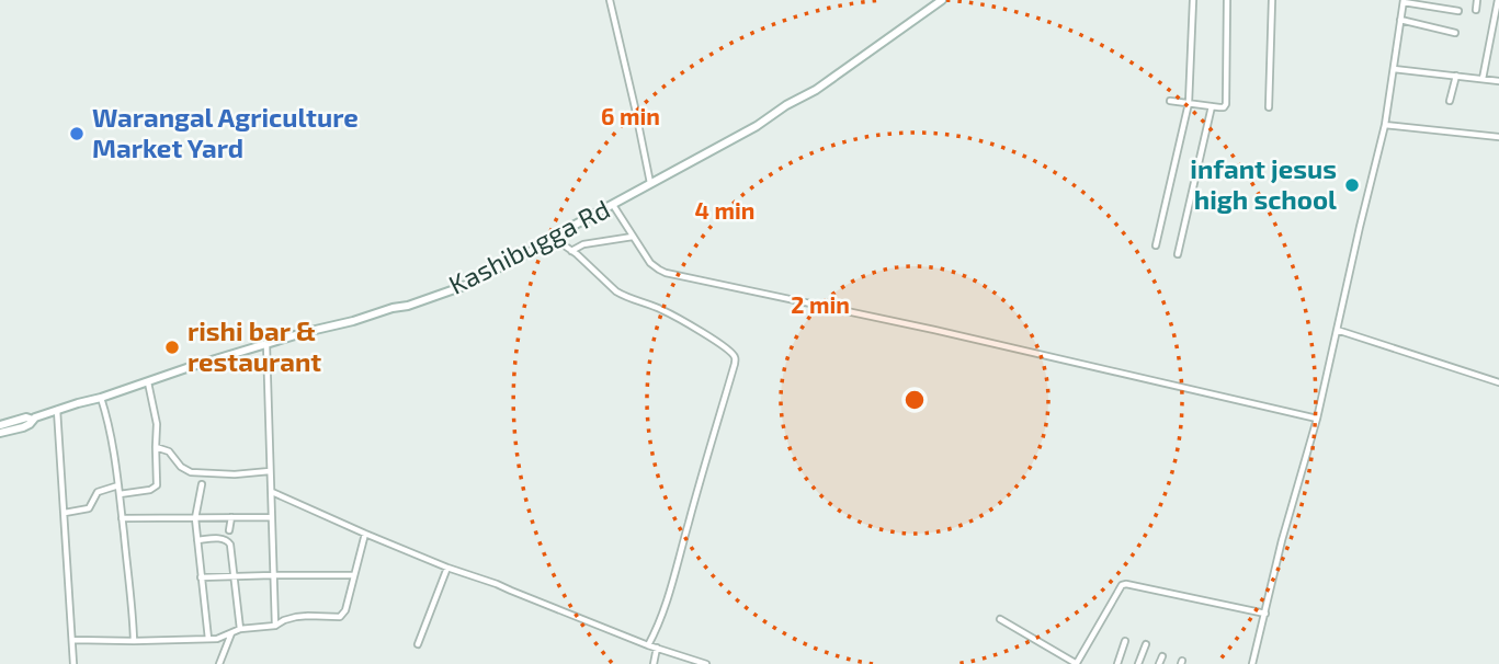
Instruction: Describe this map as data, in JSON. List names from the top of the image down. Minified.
{"streets":{"main road":["Kashibugga Rd"]},"places":["Warangal Agriculture Market Yard","infant jesus high school","rishi bar & restaurant"],"rings":["6 min","4 min","2 min"]}
